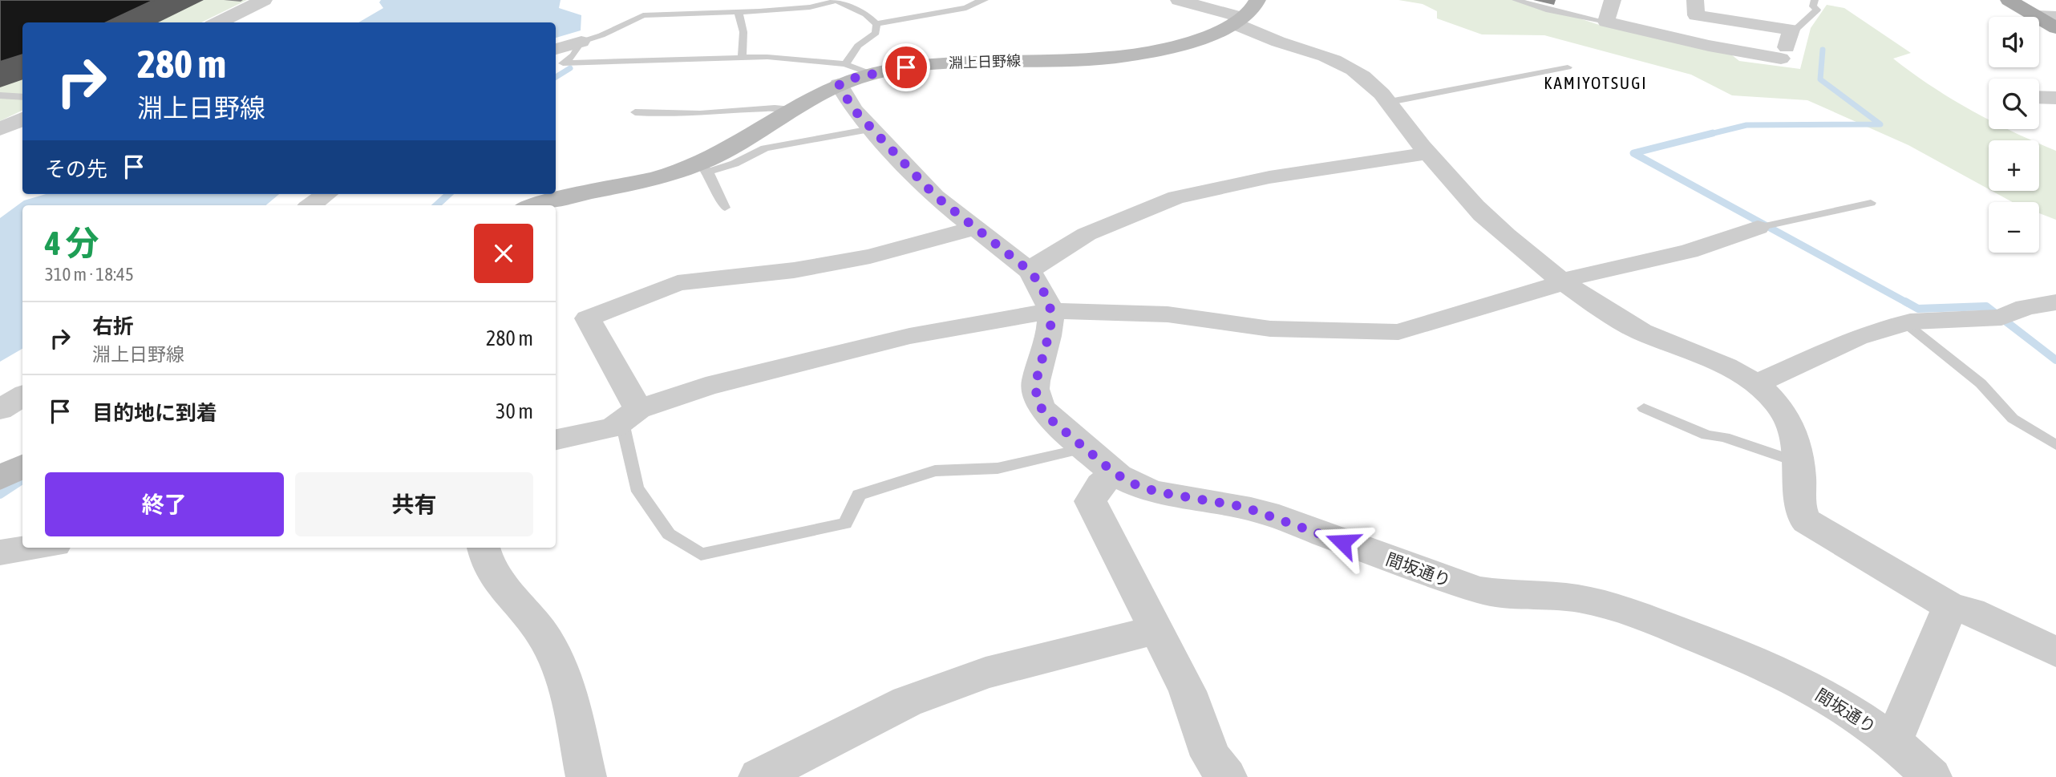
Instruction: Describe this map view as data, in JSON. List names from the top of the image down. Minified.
{"streets":{"main road":["淵上日野線"],"street":["間坂通り"]},"crossings":[["淵上日野線","間坂通り"]],"districts":["KAMIYOTSUGI"],"page":{"map_buttons":["+","−"],"turn":["280 m","淵上日野線"],"then":"その先","heading":["4 分","310 m · 18:45"],"list":[{"name":"右折","note":"淵上日野線","value":"280 m"},{"name":"目的地に到着","value":"30 m"}],"buttons":["終了","共有"]}}
